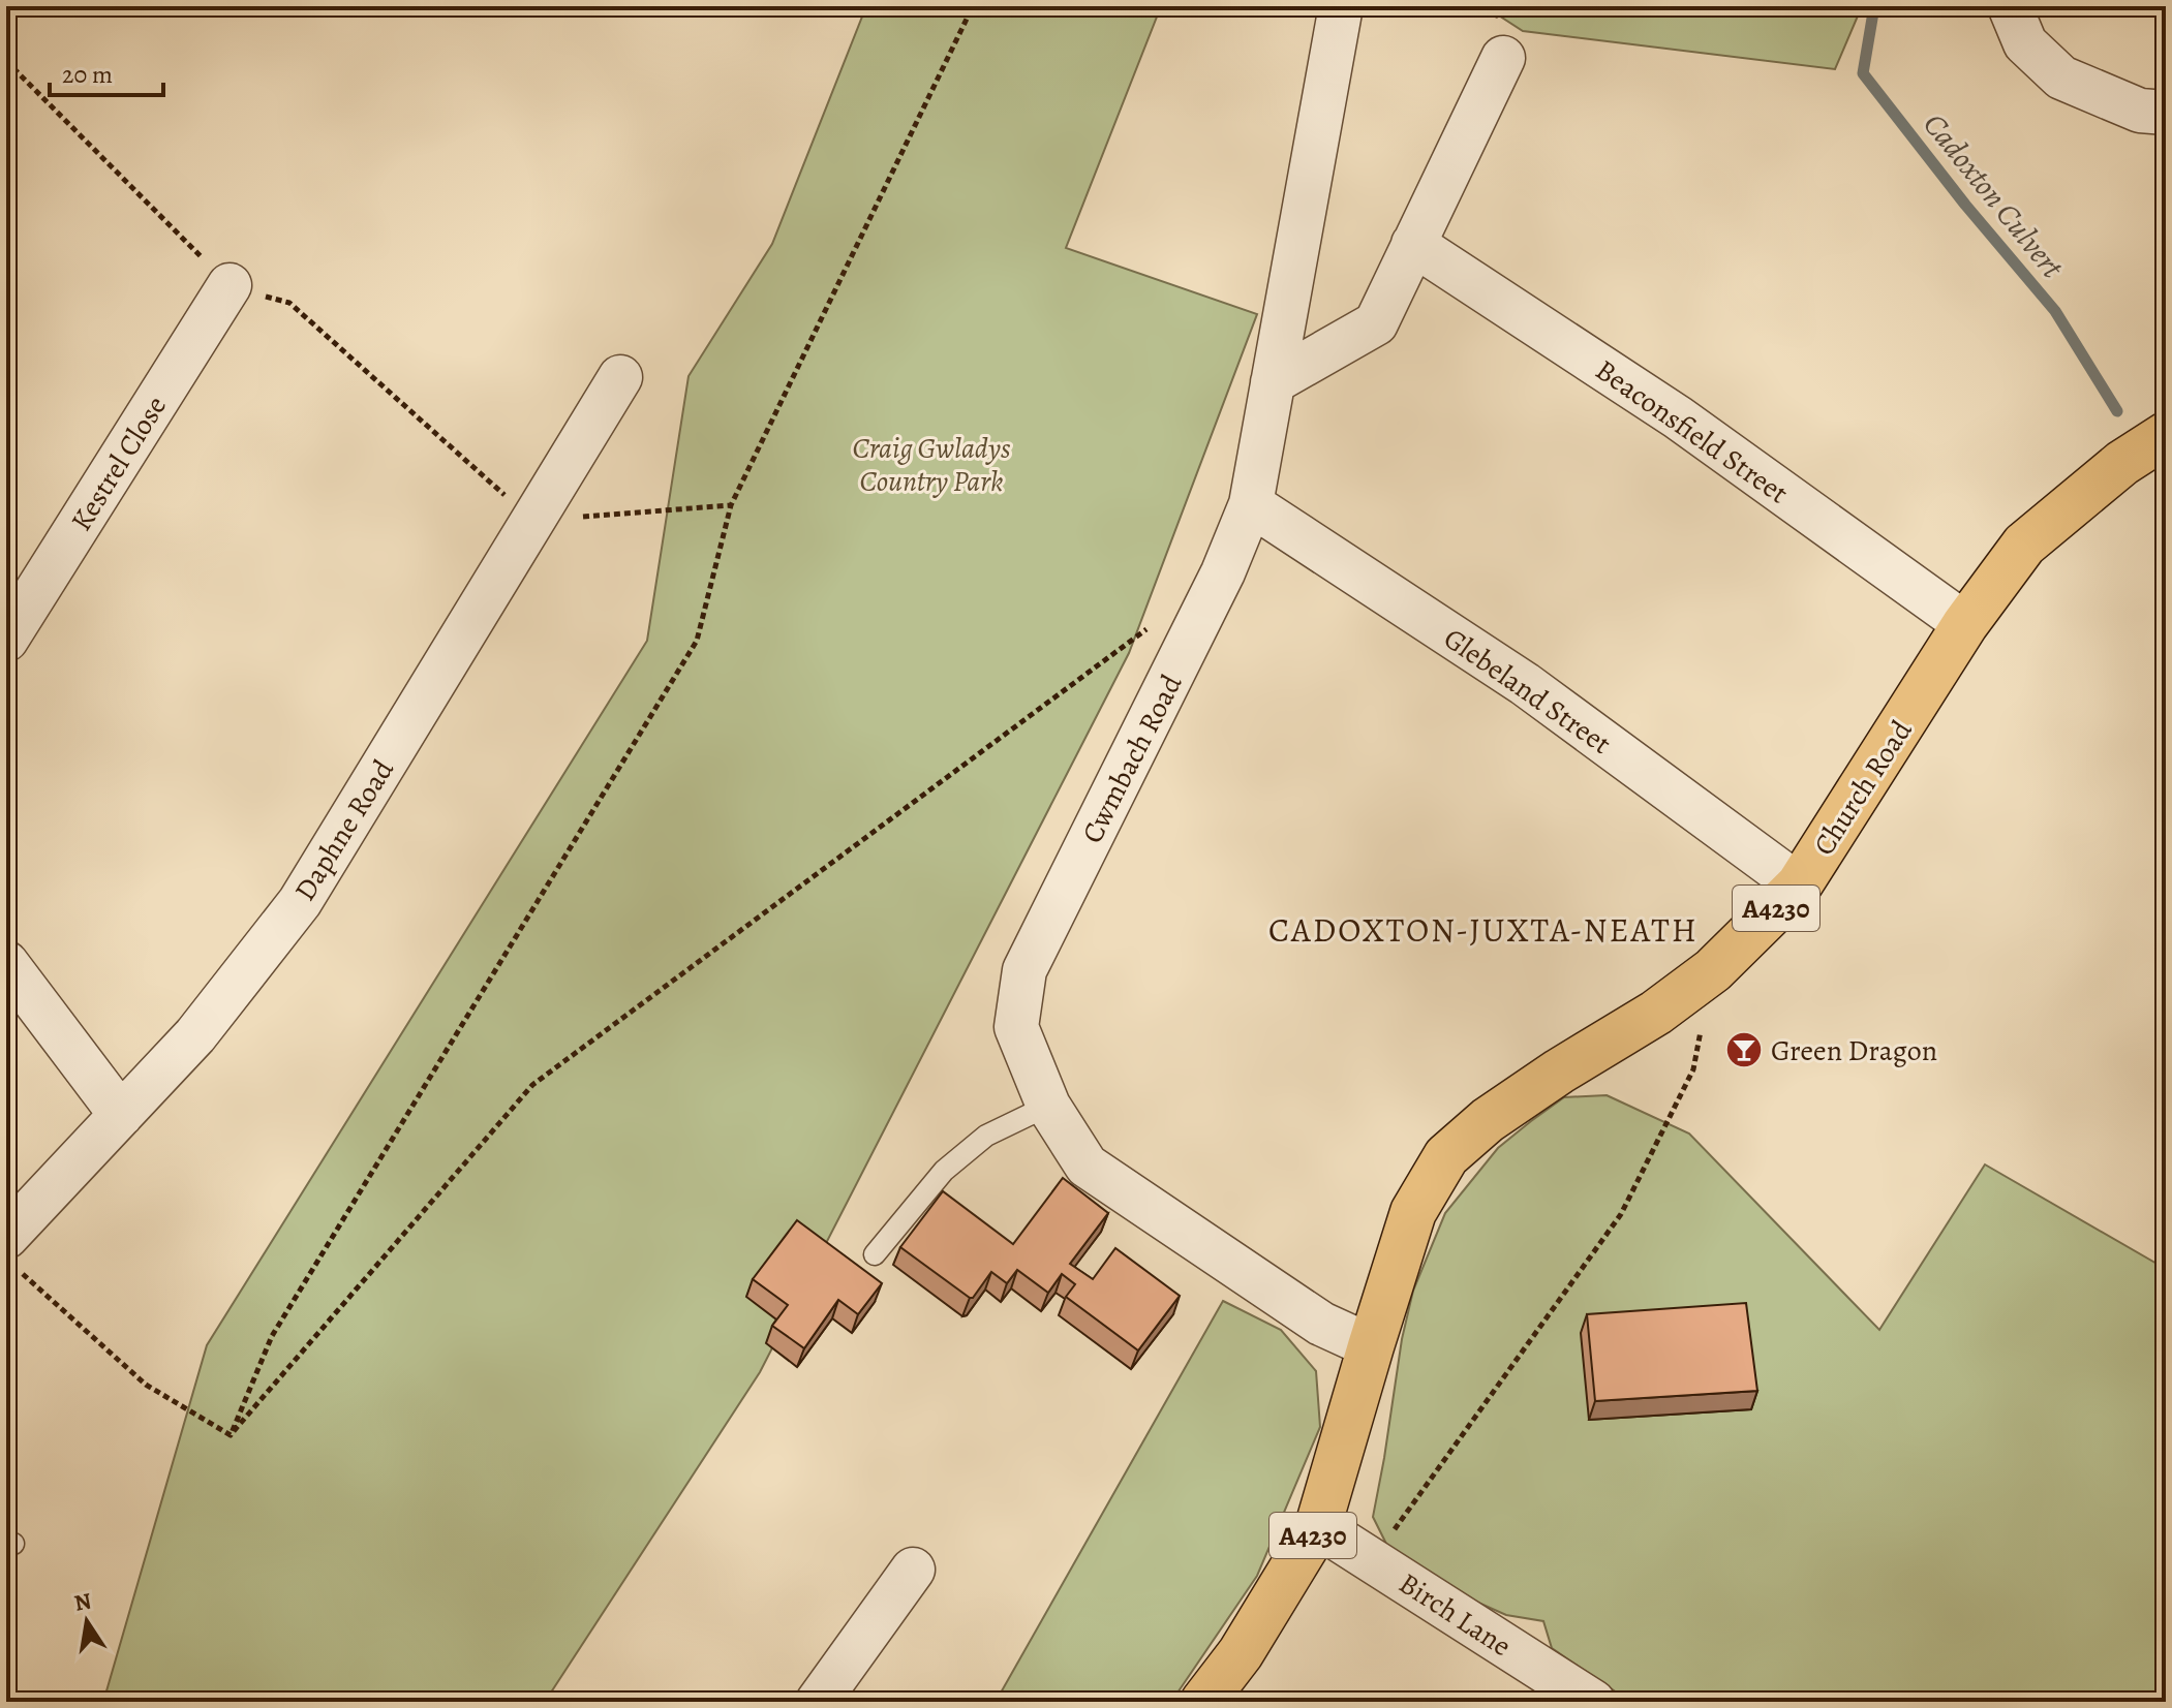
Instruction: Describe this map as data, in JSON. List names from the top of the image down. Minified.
{"streets":{"main road":["Church Road","A4230"],"street":["Beaconsfield Street","Kestrel Close","Glebeland Street","Cwmbach Road","Daphne Road","Birch Lane"]},"crossings":[["Beaconsfield Street","Church Road"],["Glebeland Street","Cwmbach Road"],["Glebeland Street","Church Road"],["Cwmbach Road","Church Road"],["Cwmbach Road","A4230"],["Church Road","A4230"],["A4230","Birch Lane"]],"districts":["CADOXTON-JUXTA-NEATH"],"water":["Cadoxton Culvert"],"parks":["Craig Gwladys Country Park"],"places":{"bar":["Green Dragon"]},"scale_bar":"20 m","north":"top"}
